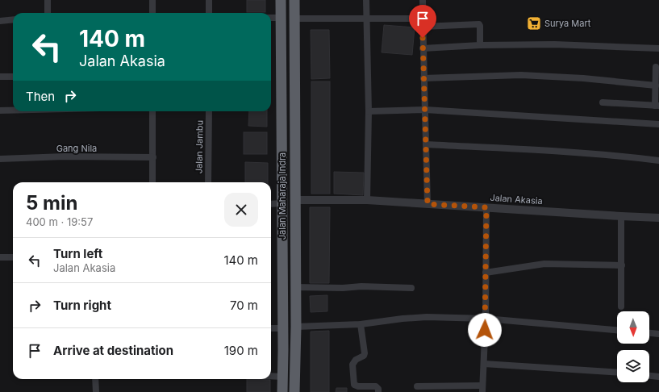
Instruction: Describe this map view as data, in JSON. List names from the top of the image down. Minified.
{"streets":{"highway":["Jalan Maharaja Indra"],"street":["Jalan Jambu","Gang Nila","Jalan Akasia"]},"crossings":[["Jalan Maharaja Indra","Jalan Akasia"]],"places":{"supermarket":["Surya Mart"]},"north":"bottom","page":{"turn":["140 m","Jalan Akasia"],"then":"Then","heading":["5 min","400 m · 19:57"],"list":[{"name":"Turn left","note":"Jalan Akasia","value":"140 m"},{"name":"Turn right","value":"70 m"},{"name":"Arrive at destination","value":"190 m"}]}}
